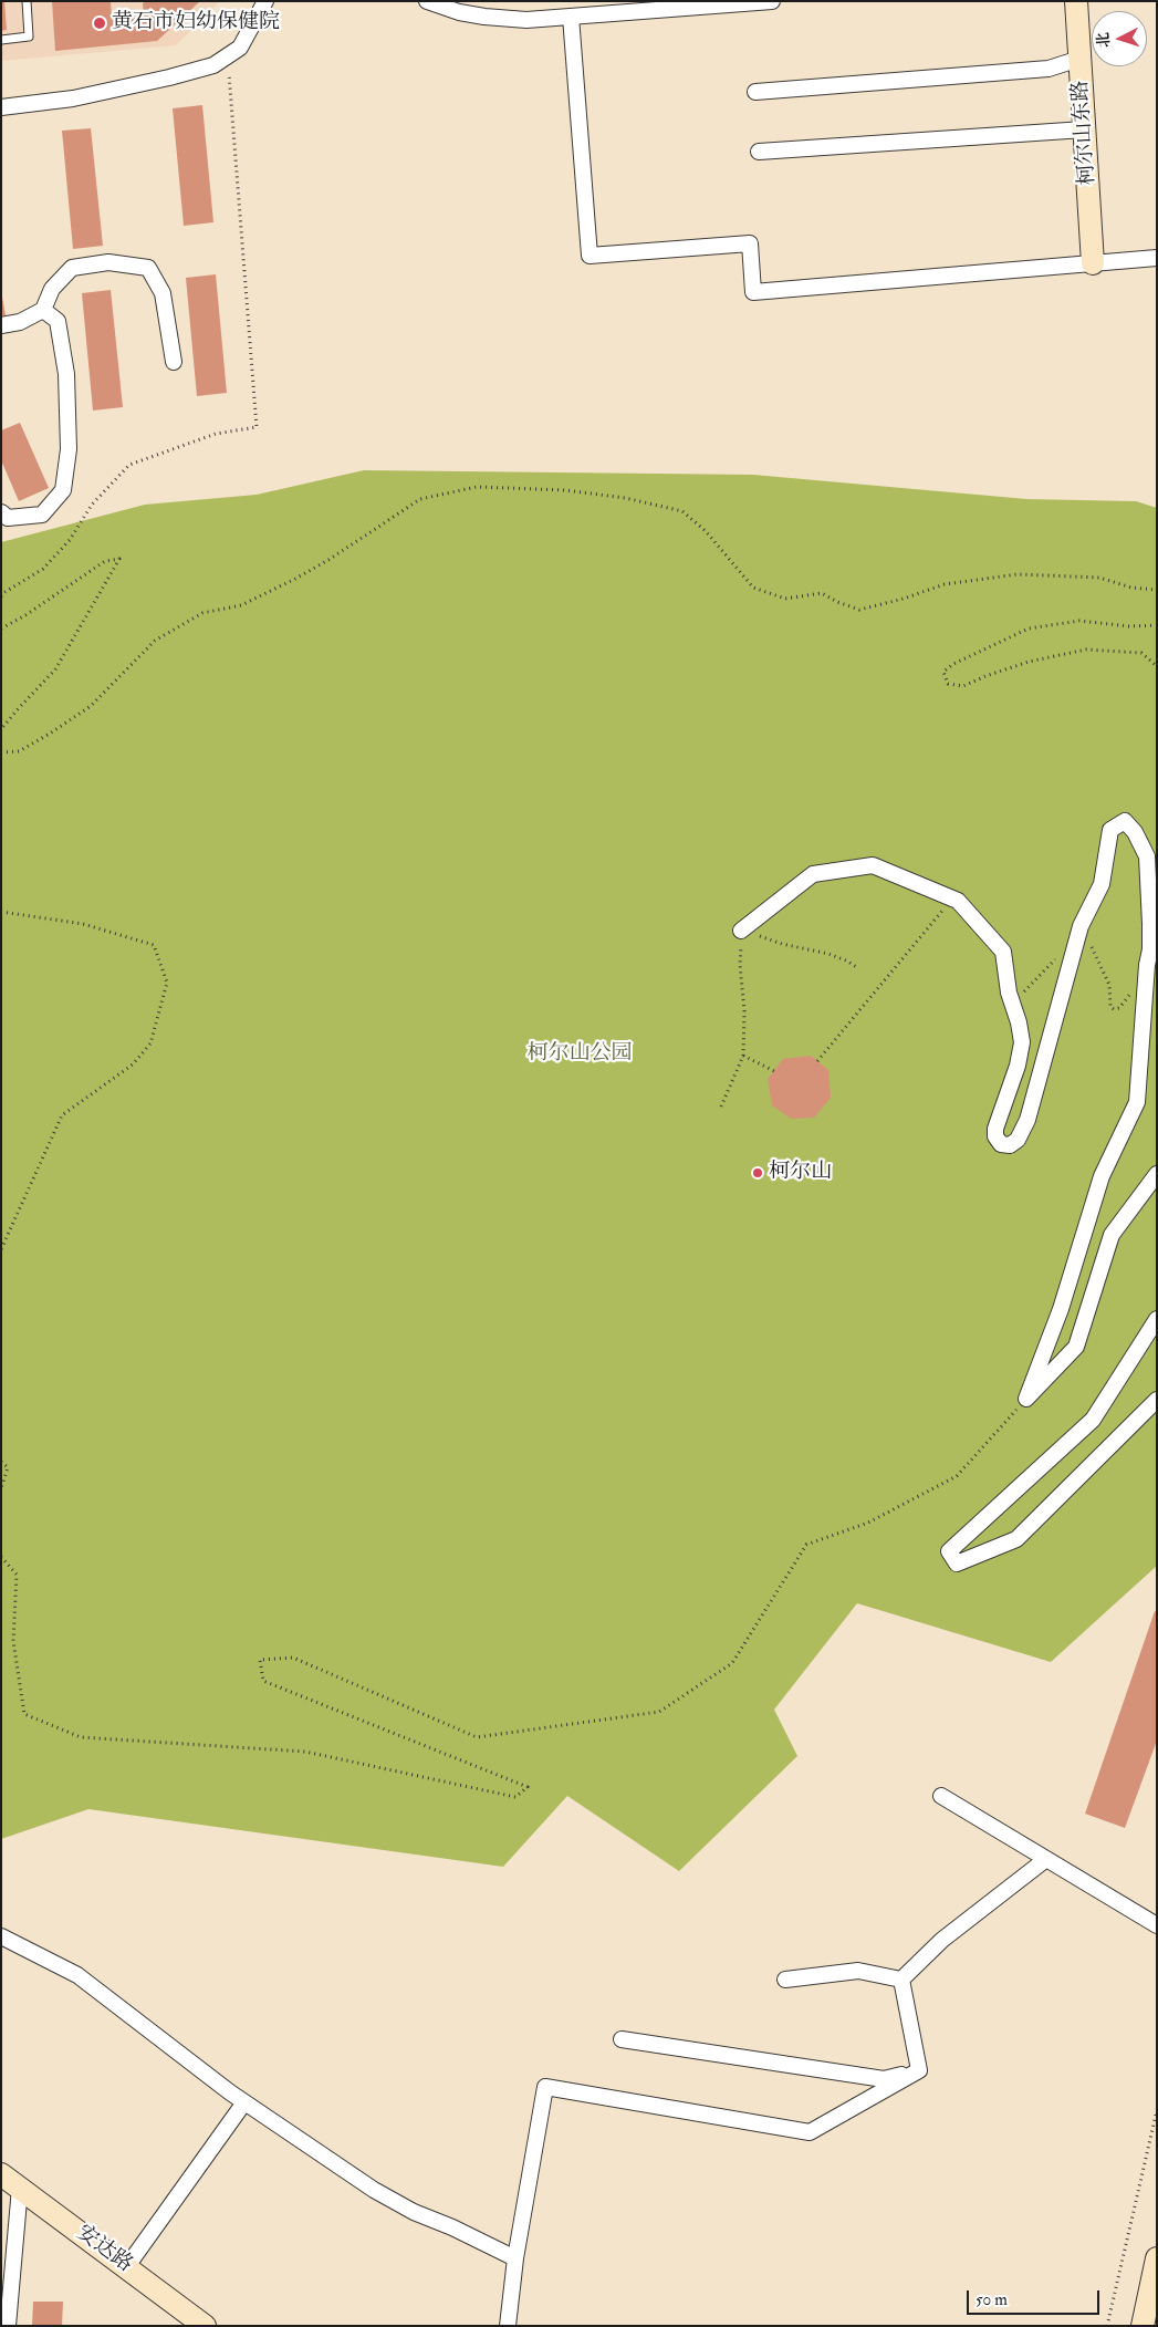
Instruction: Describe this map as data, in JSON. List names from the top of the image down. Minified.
{"streets":{"street":["柯尔山东路","安达路"]},"parks":["柯尔山公园"],"places":["黄石市妇幼保健院","柯尔山"],"scale_bar":"50 m","north":"left"}
